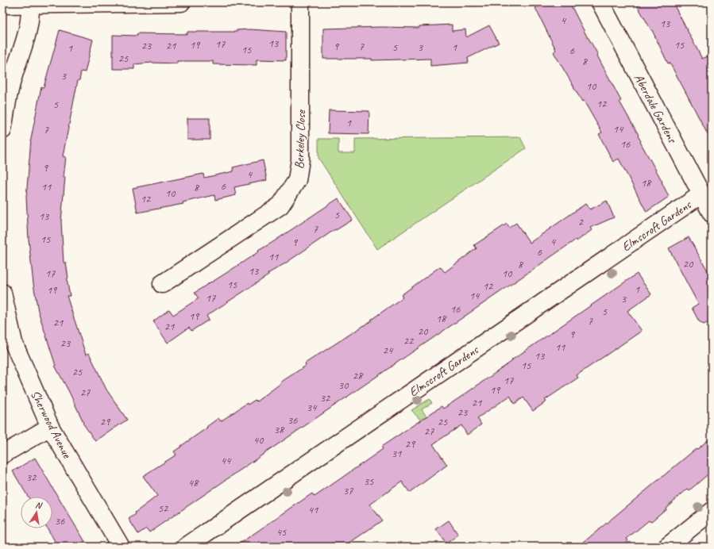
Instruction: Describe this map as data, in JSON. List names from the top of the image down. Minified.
{"streets":{"street":["Aberdale Gardens","Berkeley Close","Elmscroft Gardens","Sherwood Avenue"]},"crossings":[["Aberdale Gardens","Elmscroft Gardens"]],"house_numbers":["4","13","13","17","19","15","23","21","9","7","5","3","1","1","15","6","25","8","3","10","12","5","1","14","7","16","9","4","18","6","11","8","10","12","5","13","2","7","15","4","9","6","11","20","8","13","17","10","15","12","1","19","14","17","3","16","5","19","18","7","21","21","20","9","22","23","11","24","13","15","25","28","17","30","19","27","32","21","34","23","36","29","25","38","27","40","29","31","44","32","35","48","37","52","41","36","45"],"north":"top"}
